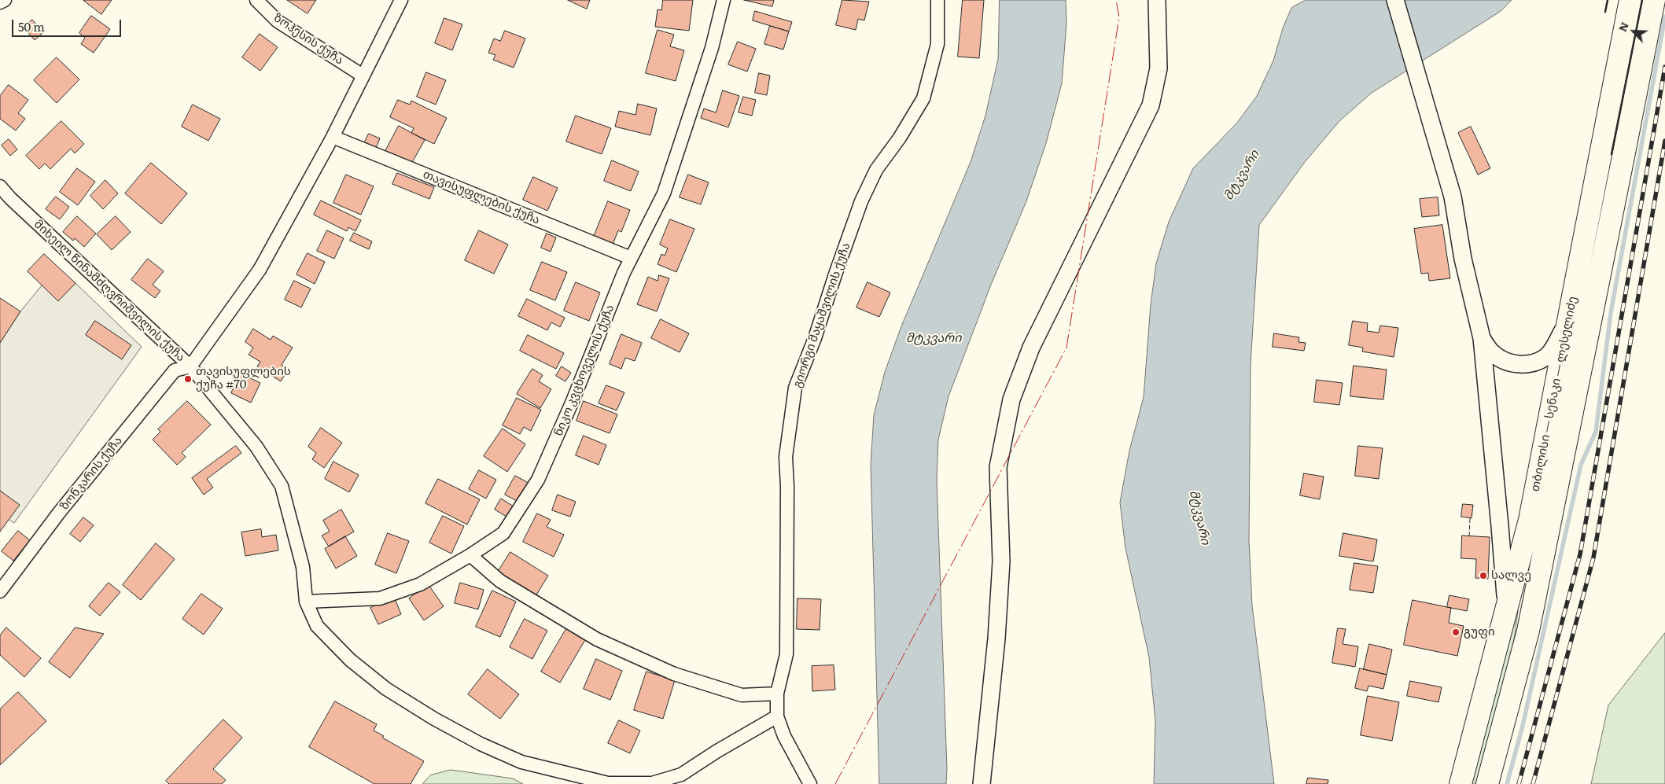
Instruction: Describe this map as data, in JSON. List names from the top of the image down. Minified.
{"streets":{"highway":["თბილისი — სენაკი — ლესელიძე"],"street":["ზოჰესის ქუჩა","თავისუფლების ქუჩა","მიხეილ წინამძღვრიშვილის ქუჩა","გიორგი მაყაშვილის ქუჩა","ნიკო კვცხოველის ქუჩა","ზონკარის ქუჩა"]},"crossings":[["თავისუფლების ქუჩა","ნიკო კვცხოველის ქუჩა"],["მიხეილ წინამძღვრიშვილის ქუჩა","გიორგი მაყაშვილის ქუჩა"],["მიხეილ წინამძღვრიშვილის ქუჩა","ნიკო კვცხოველის ქუჩა"],["მიხეილ წინამძღვრიშვილის ქუჩა","ზონკარის ქუჩა"]],"water":["მტკვარი"],"places":["თავისუფლების ქუჩა #70","სალვე","გუფი"],"scale_bar":"50 m","north":"top left"}
